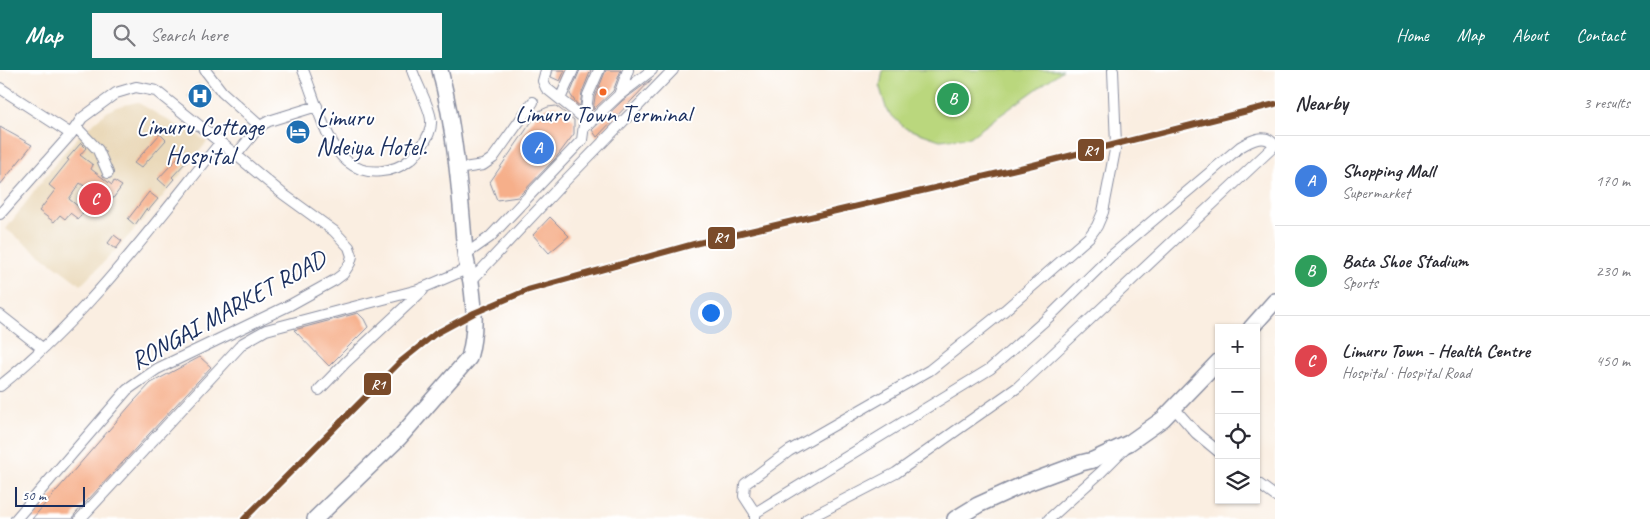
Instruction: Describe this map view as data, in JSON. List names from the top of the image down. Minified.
{"streets":{"street":["RONGAI MARKET ROAD"]},"places":{"other":["Limuru Town Terminal"],"hospital":["Limuru Cottage Hospital"],"hotel":["Limuru Ndeiya Hotel."]},"lines":["transit line R1"],"scale_bar":"50 m","page":{"header":"Map","search":"Search here","nav":["Home","Map","About","Contact"],"heading":["Nearby","3 results"],"pins":["B","A","C"],"list":[{"mark":"A","name":"Shopping Mall","note":"Supermarket","value":"170 m"},{"mark":"B","name":"Bata Shoe Stadium","note":"Sports","value":"230 m"},{"mark":"C","name":"Limuru Town - Health Centre","note":"Hospital · Hospital Road","value":"450 m"}],"map_buttons":["+","−"],"scale":"50 m"}}
